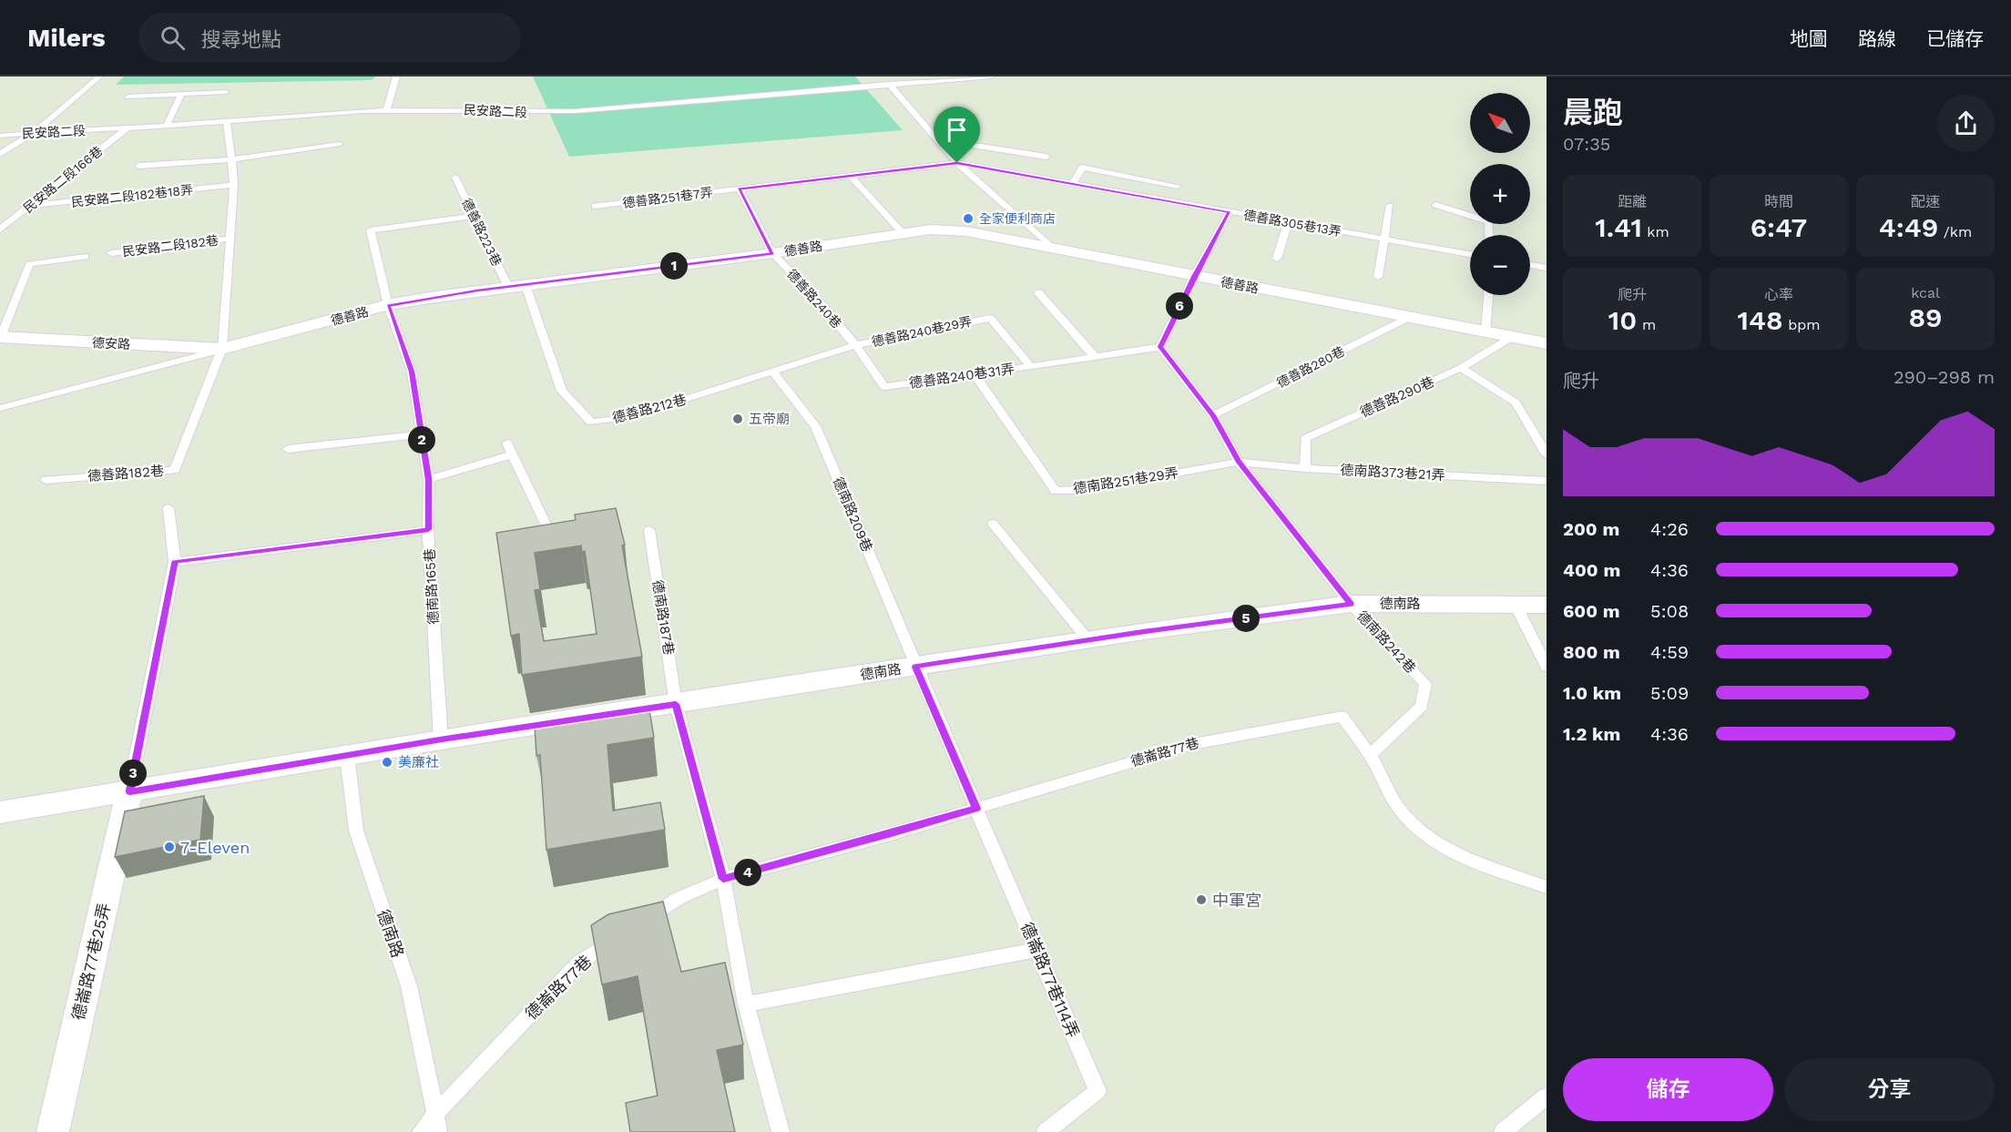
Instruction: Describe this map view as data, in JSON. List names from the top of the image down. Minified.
{"streets":{"street":["德善路","德安路","德南路","德崙路77巷25弄"],"lane":["民安路二段","民安路二段166巷","民安路二段182巷18弄","德善路251巷7弄","德善路305巷13弄","德善路223巷","民安路二段182巷","德善路240巷","德善路240巷29弄","德善路280巷","德善路240巷31弄","德善路290巷","德善路212巷","德南路373巷21弄","德善路182巷","德南路251巷29弄","德南路209巷","德南路165巷","德南路187巷","德南路242巷","德崙路77巷","德崙路77巷114弄"]},"crossings":[["民安路二段","民安路二段166巷"],["民安路二段","民安路二段182巷"],["民安路二段166巷","民安路二段182巷18弄"],["民安路二段182巷18弄","民安路二段182巷"],["德善路251巷7弄","德善路305巷13弄"],["德善路251巷7弄","德善路240巷"],["德善路223巷","德善路"],["德善路223巷","德善路212巷"],["德善路223巷","德南路165巷"],["民安路二段182巷","德善路"],["民安路二段182巷","德安路"],["民安路二段182巷","德善路182巷"],["德善路","德善路240巷"],["德善路","德安路"],["德善路","德善路280巷"],["德善路","德善路290巷"],["德善路","德善路212巷"],["德善路","德善路182巷"],["德善路","德南路165巷"],["德善路240巷","德善路240巷29弄"],["德善路240巷","德善路240巷31弄"],["德善路240巷","德善路212巷"],["德善路240巷29弄","德善路240巷31弄"],["德善路240巷29弄","德善路212巷"],["德安路","德善路182巷"],["德善路240巷31弄","德善路212巷"],["德善路240巷31弄","德南路251巷29弄"],["德善路290巷","德南路373巷21弄"],["德善路212巷","德南路209巷"],["德南路373巷21弄","德南路251巷29弄"],["德南路209巷","德南路"],["德南路209巷","德崙路77巷"],["德南路209巷","德崙路77巷114弄"],["德南路165巷","德南路"],["德南路","德南路187巷"],["德南路","德南路242巷"],["德南路","德崙路77巷"],["德南路","德崙路77巷25弄"],["德南路187巷","德崙路77巷"],["德南路242巷","德崙路77巷"],["德崙路77巷","德崙路77巷114弄"]],"places":["全家便利商店","五帝廟","美廉社","7-Eleven","中軍宮"],"north":"top left","page":{"header":"Milers","search":"搜尋地點","nav":["地圖","路線","已儲存"],"heading":["晨跑","07:35"],"map_buttons":["+","−"],"stats":[["距離","1.41 km"],["時間","6:47"],["配速","4:49 /km"],["爬升","10 m"],["心率","148 bpm"],["kcal","89"]],"pins":["1","6","2","5","3","4"],"chart":["爬升","290–298 m"],"list":[{"name":"200 m","note":"4:26"},{"name":"400 m","note":"4:36"},{"name":"600 m","note":"5:08"},{"name":"800 m","note":"4:59"},{"name":"1.0 km","note":"5:09"},{"name":"1.2 km","note":"4:36"}],"buttons":["儲存","分享"]}}
